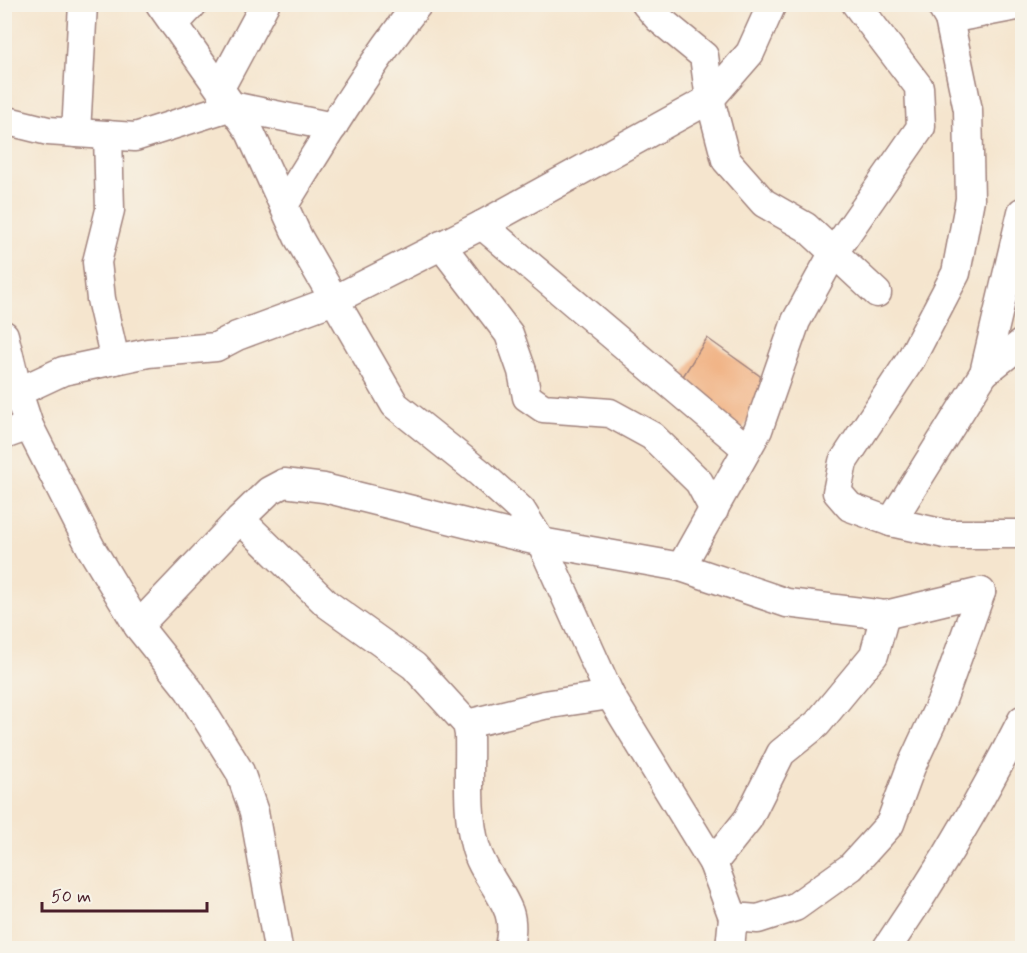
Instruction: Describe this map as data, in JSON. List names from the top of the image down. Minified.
{"scale_bar":"50 m"}
